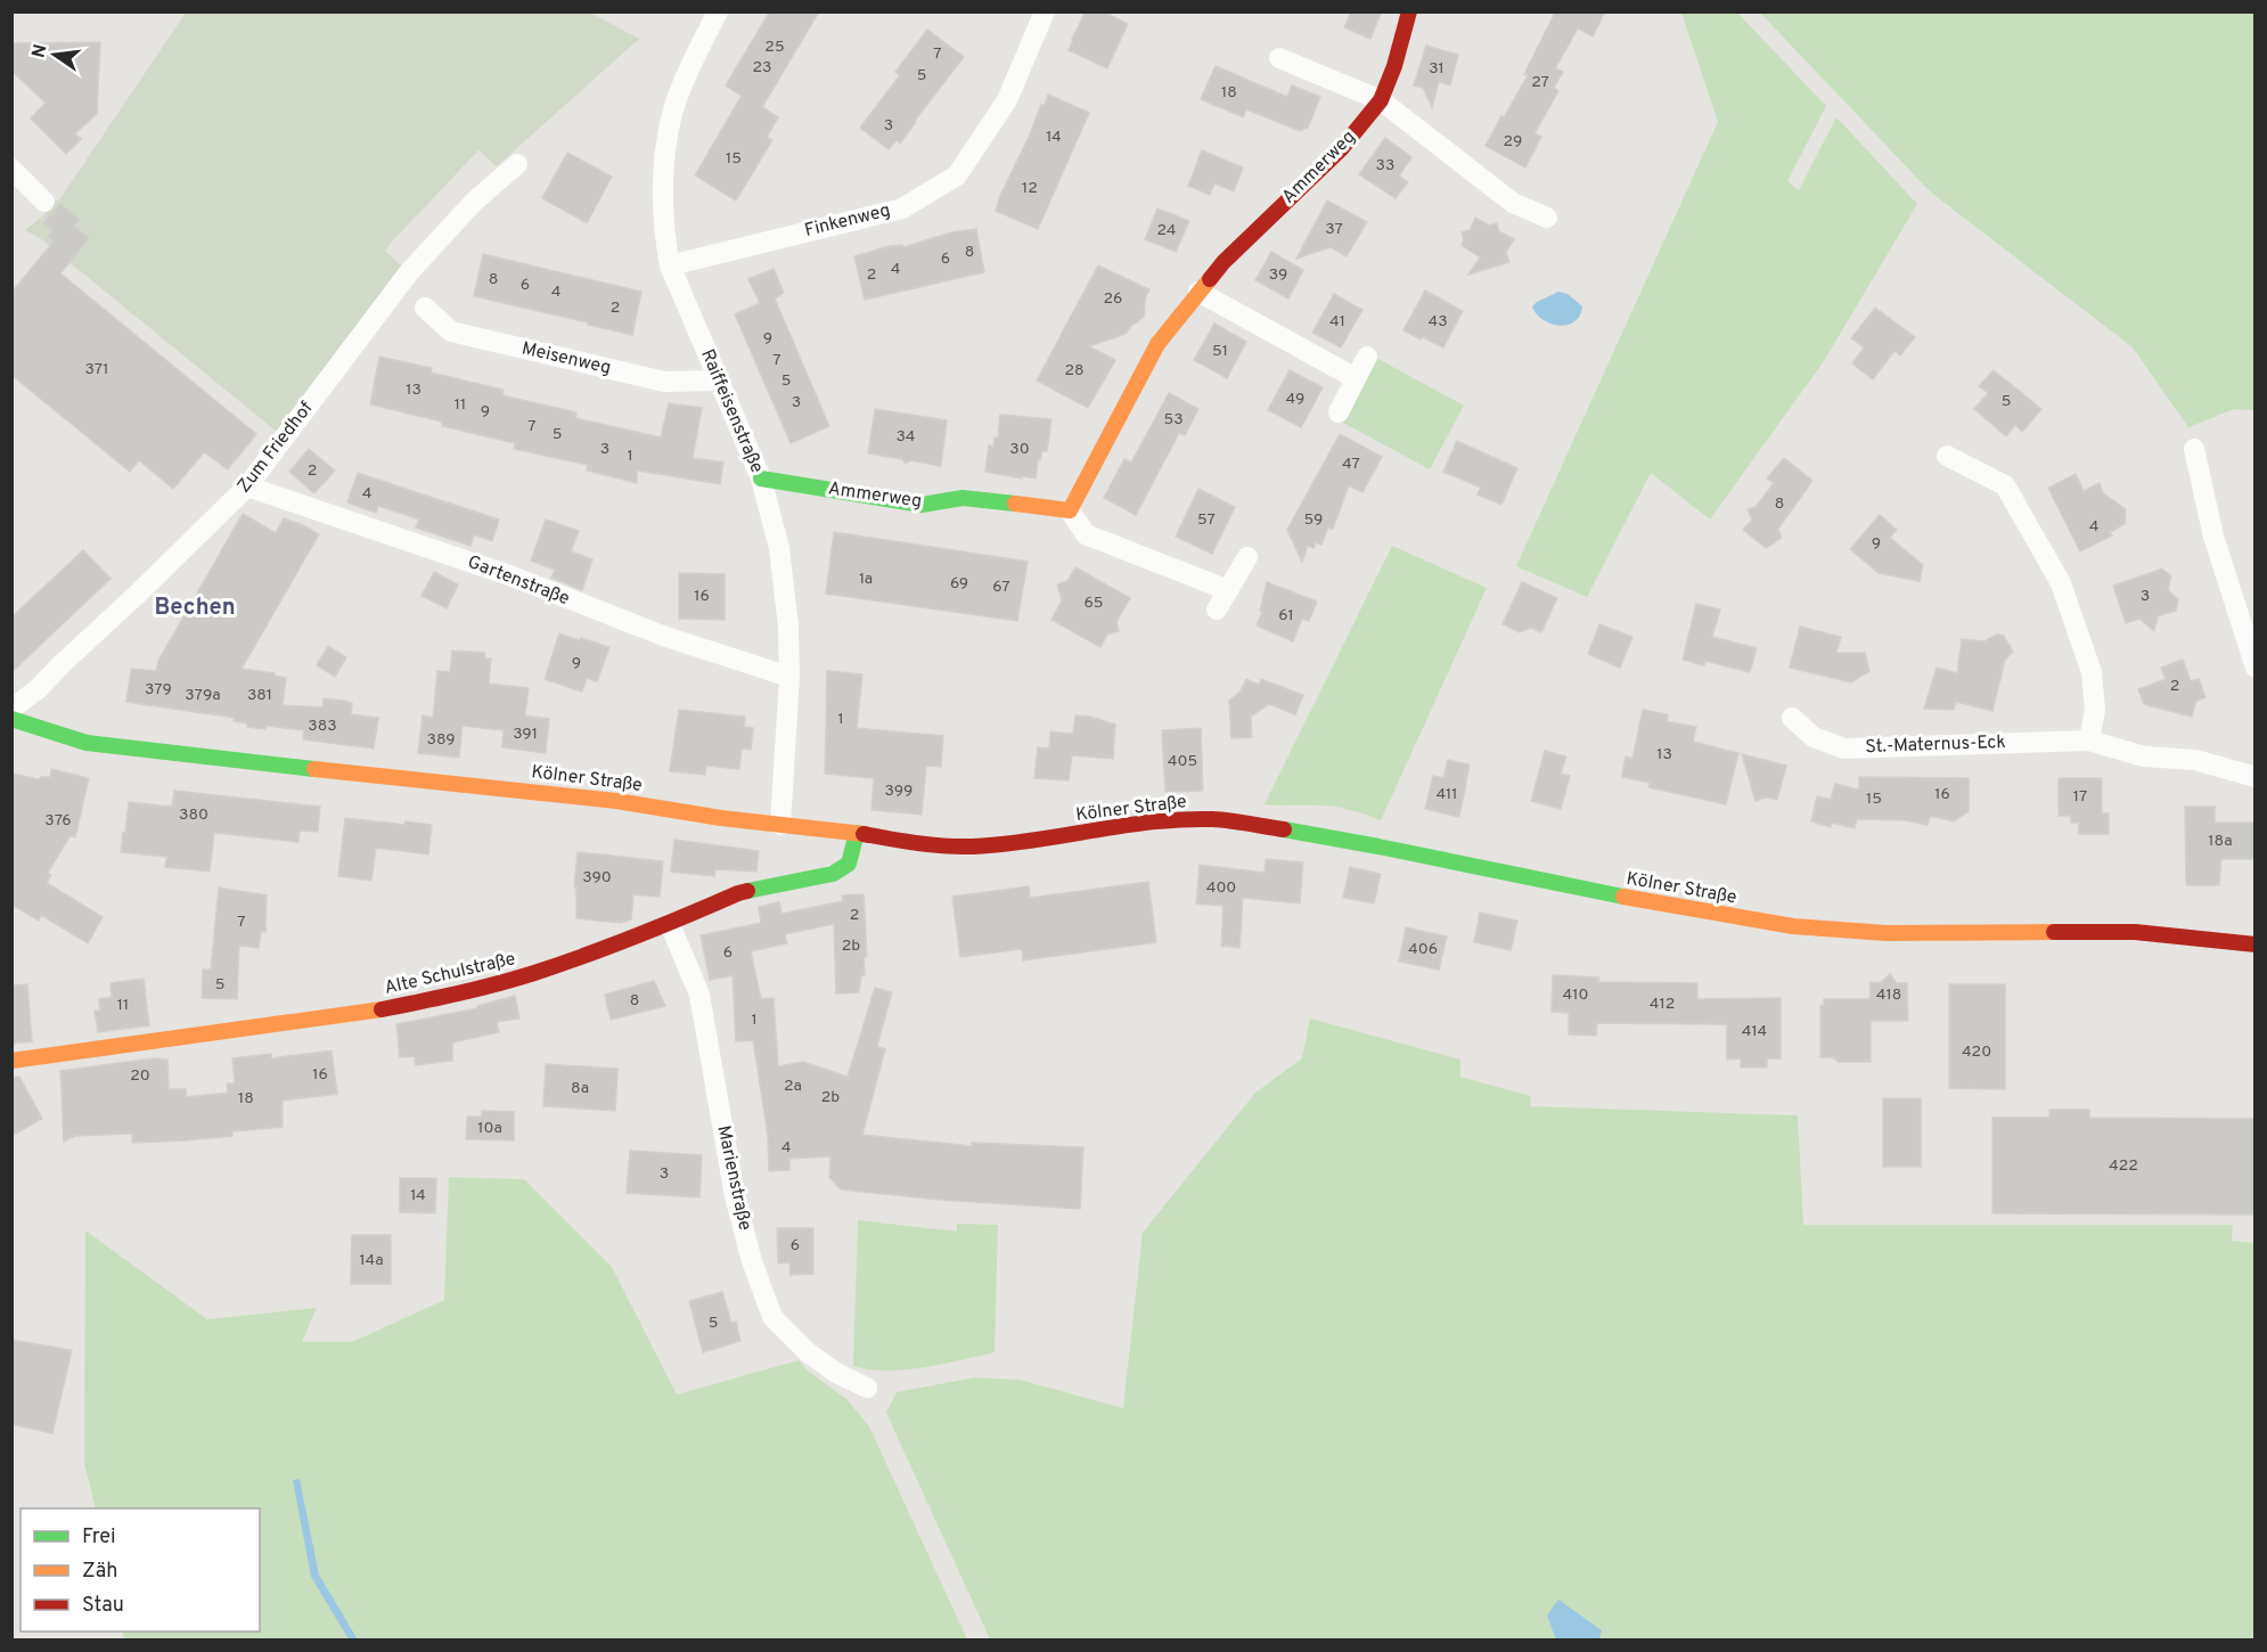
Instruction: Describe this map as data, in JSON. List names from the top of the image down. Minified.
{"streets":{"main road":["Ammerweg","Kölner Straße","Alte Schulstraße"],"street":["Finkenweg","Meisenweg","Raiffeisenstraße","Zum Friedhof","Gartenstraße","St.-Maternus-Eck","Marienstraße"]},"crossings":[["Ammerweg","Raiffeisenstraße"],["Finkenweg","Raiffeisenstraße"],["Meisenweg","Raiffeisenstraße"],["Raiffeisenstraße","Gartenstraße"],["Raiffeisenstraße","Kölner Straße"],["Zum Friedhof","Gartenstraße"],["Kölner Straße","Alte Schulstraße"],["Alte Schulstraße","Marienstraße"]],"districts":["Bechen"],"house_numbers":["25","7","23","31","5","27","18","3","14","29","15","33","12","37","24","8","6","4","2","39","8","6","4","26","2","41","43","9","51","7","371","28","5","13","49","5","3","11","9","53","7","5","34","3","30","1","47","2","4","8","57","59","4","9","1a","69","67","16","3","65","61","9","2","379","379a","381","1","383","391","389","13","405","399","411","16","17","15","380","376","18a","390","400","2","7","2b","406","6","5","410","418","8","412","11","1","414","420","16","20","2a","8a","2b","18","10a","4","422","3","14","6","14a","5"],"legend":["Frei","Zäh","Stau"],"north":"left"}
